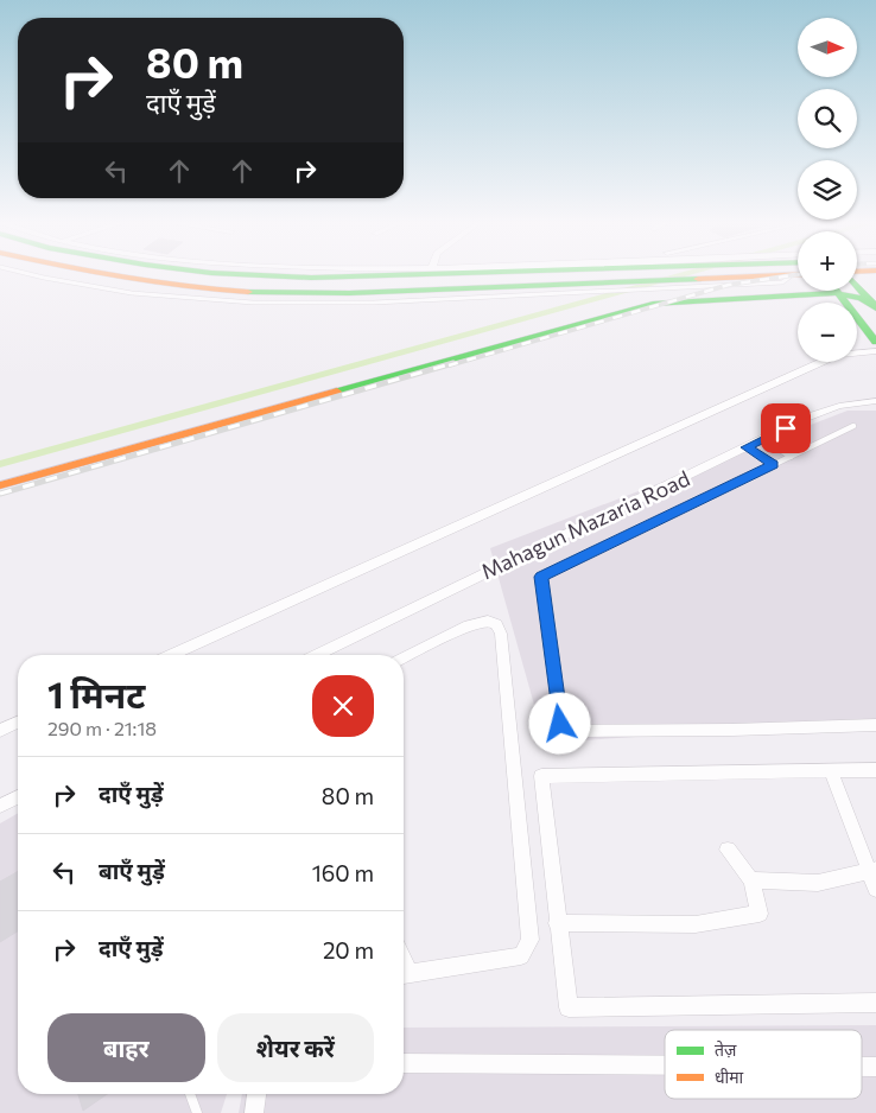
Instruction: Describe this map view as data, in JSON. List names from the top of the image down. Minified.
{"streets":{"street":["Mahagun Mazaria Road"]},"legend":["तेज़","धीमा"],"north":"right","page":{"map_buttons":["+","−"],"turn":["80 m","दाएँ मुड़ें"],"heading":["1 मिनट","290 m · 21:18"],"list":[{"name":"दाएँ मुड़ें","value":"80 m"},{"name":"बाएँ मुड़ें","value":"160 m"},{"name":"दाएँ मुड़ें","value":"20 m"}],"buttons":["बाहर","शेयर करें"]}}
